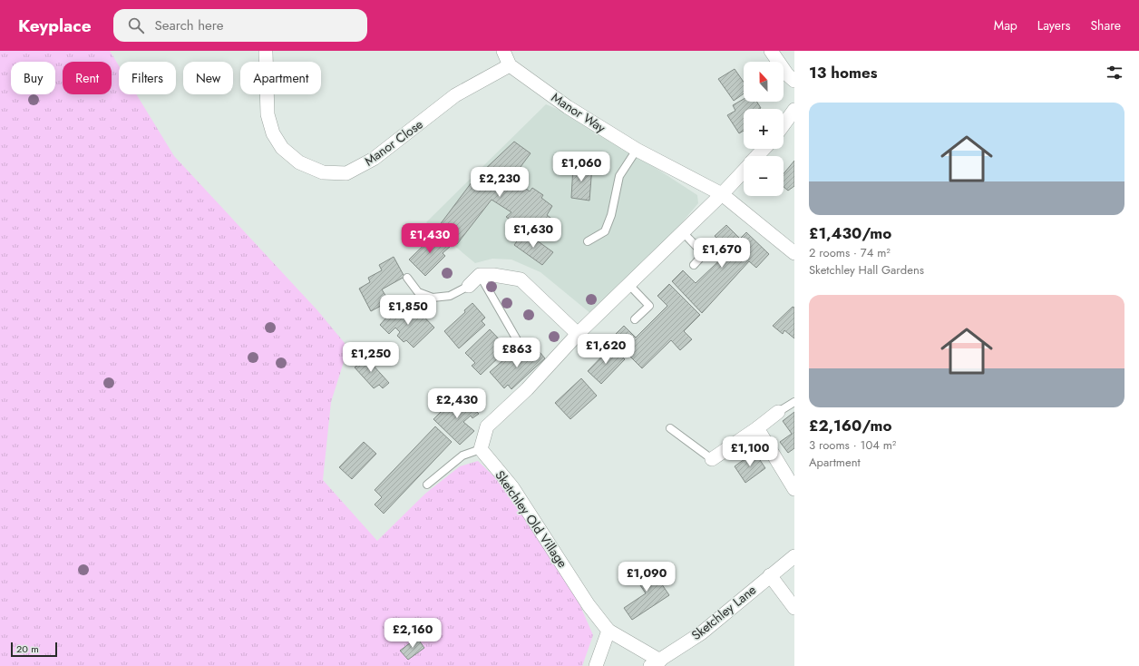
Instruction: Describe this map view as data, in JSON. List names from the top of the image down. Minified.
{"streets":{"street":["Manor Way","Manor Close","Sketchley Old Village","Sketchley Lane"]},"crossings":[["Manor Way","Manor Close"],["Sketchley Old Village","Sketchley Lane"]],"scale_bar":"20 m","north":"top","page":{"header":"Keyplace","search":"Search here","nav":["Map","Layers","Share"],"heading":"13 homes","map_buttons":["+","−"],"chip":["Buy","Rent","Filters","New","Apartment"],"list":[{"name":"£1,430/mo","note":"2 rooms · 74 m² · Sketchley Hall Gardens"},{"name":"£2,160/mo","note":"3 rooms · 104 m² · Apartment"}],"price":["£1,060","£2,230","£1,630","£1,430","£1,670","£1,850","£1,620","£863","£1,250","£2,430","£1,100","£1,090","£2,160"],"scale":"20 m"}}
